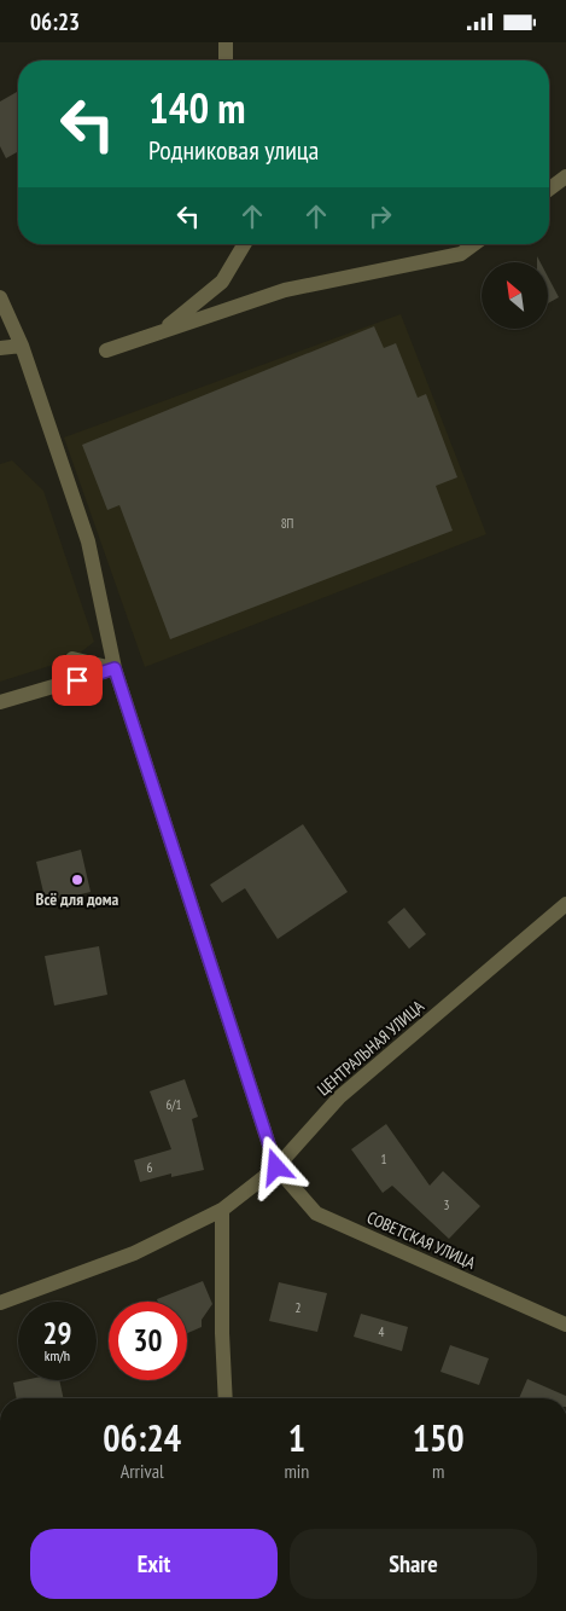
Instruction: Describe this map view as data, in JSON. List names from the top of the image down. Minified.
{"streets":{"street":["ЦЕНТРАЛЬНАЯ УЛИЦА","СОВЕТСКАЯ УЛИЦА"]},"crossings":[["ЦЕНТРАЛЬНАЯ УЛИЦА","СОВЕТСКАЯ УЛИЦА"]],"places":["Всё для дома"],"house_numbers":["8П","6/1","1","6","3","2","4"],"north":"top left","page":{"status":"06:23","turn":["140 m","Родниковая улица"],"speed":"29 km/h","limit":"30","eta":["06:24","Arrival","1","min","150","m"],"buttons":["Exit","Share"]}}
